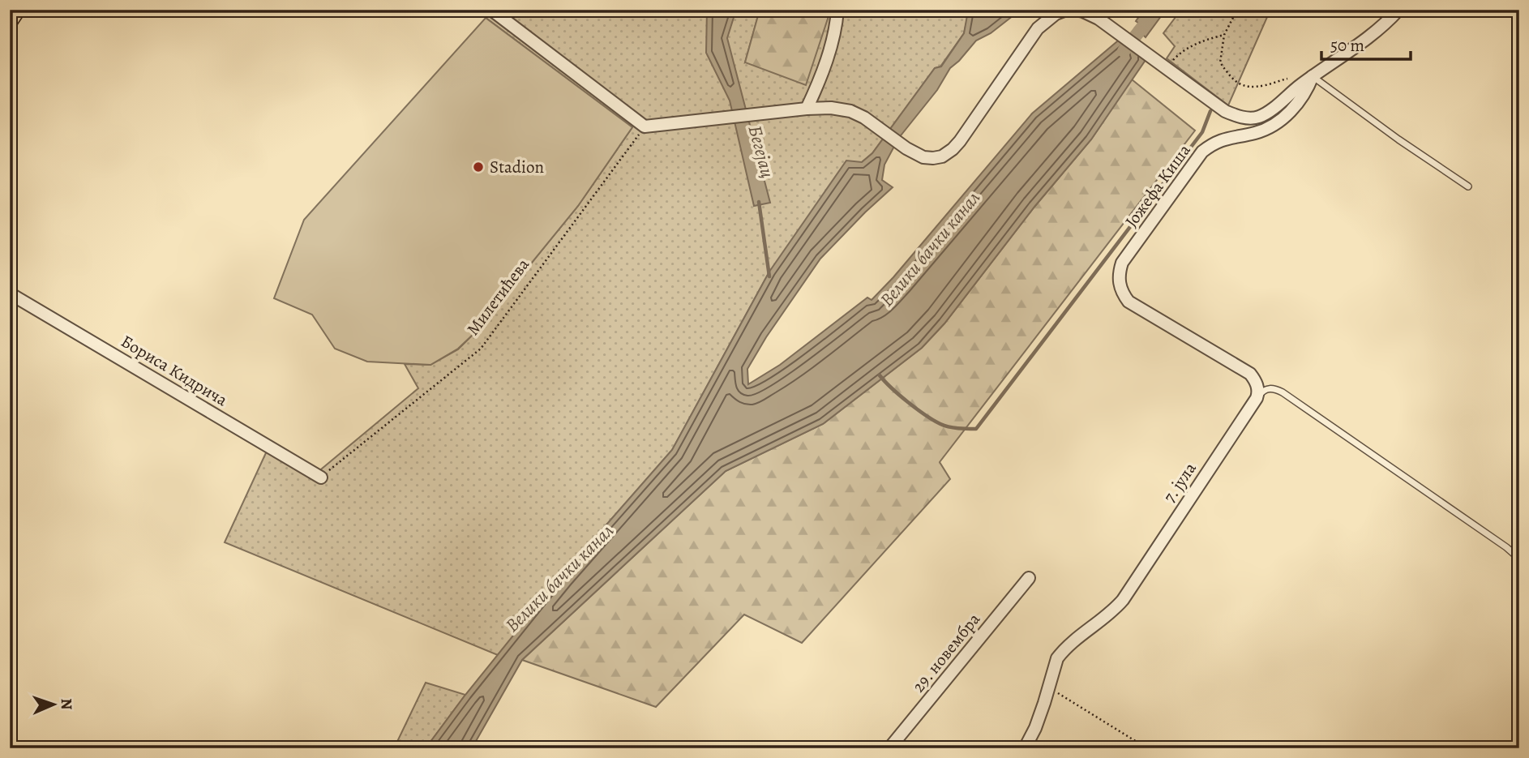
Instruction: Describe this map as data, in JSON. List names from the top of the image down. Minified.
{"streets":{"street":["Јожефа Киша","Бориса Кидрича","7. јула","29. новембра"],"path":["Милетићева"]},"crossings":[["Јожефа Киша","7. јула"],["Милетићева","Бориса Кидрича"]],"water":["Бегејац","Велики бачки канал"],"places":["Stadion"],"scale_bar":"50 m","north":"right"}
